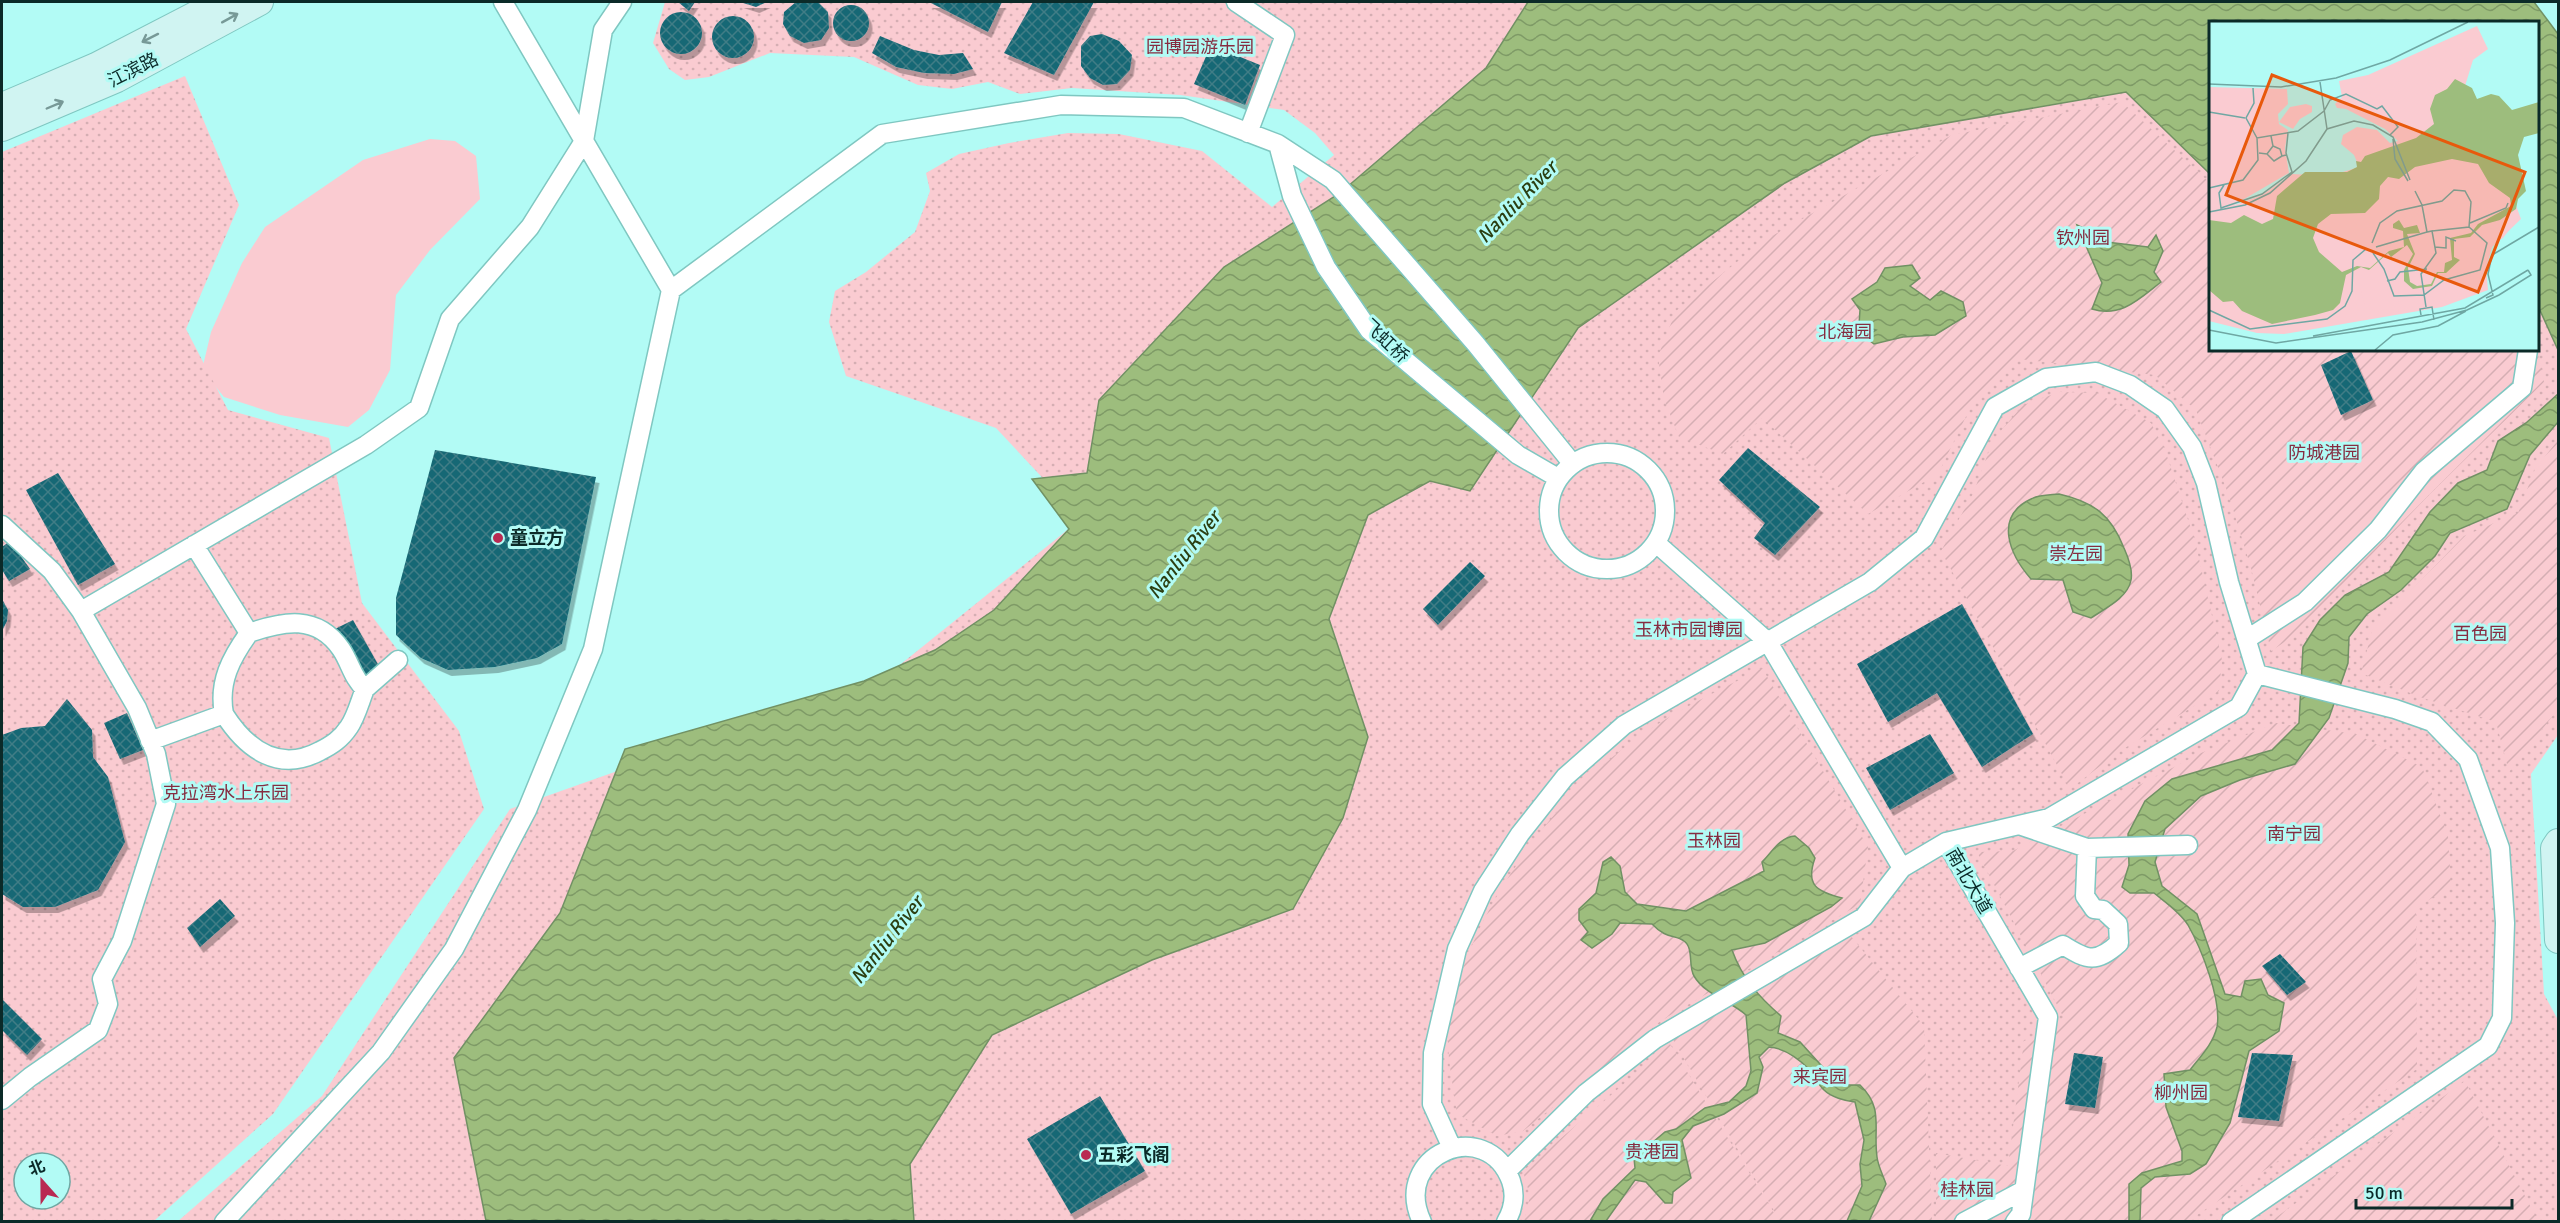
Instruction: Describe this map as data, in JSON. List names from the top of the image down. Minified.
{"streets":{"main road":["江滨路"],"street":["飞虹桥","南北大道"]},"water":["Nanliu River"],"parks":["园博园游乐园","钦州园","北海园","防城港园","崇左园","玉林市园博园","百色园","克拉湾水上乐园","南宁园","玉林园","来宾园","柳州园","贵港园","桂林园"],"places":["童立方","五彩飞阁"],"scale_bar":"50 m","north":"top"}
